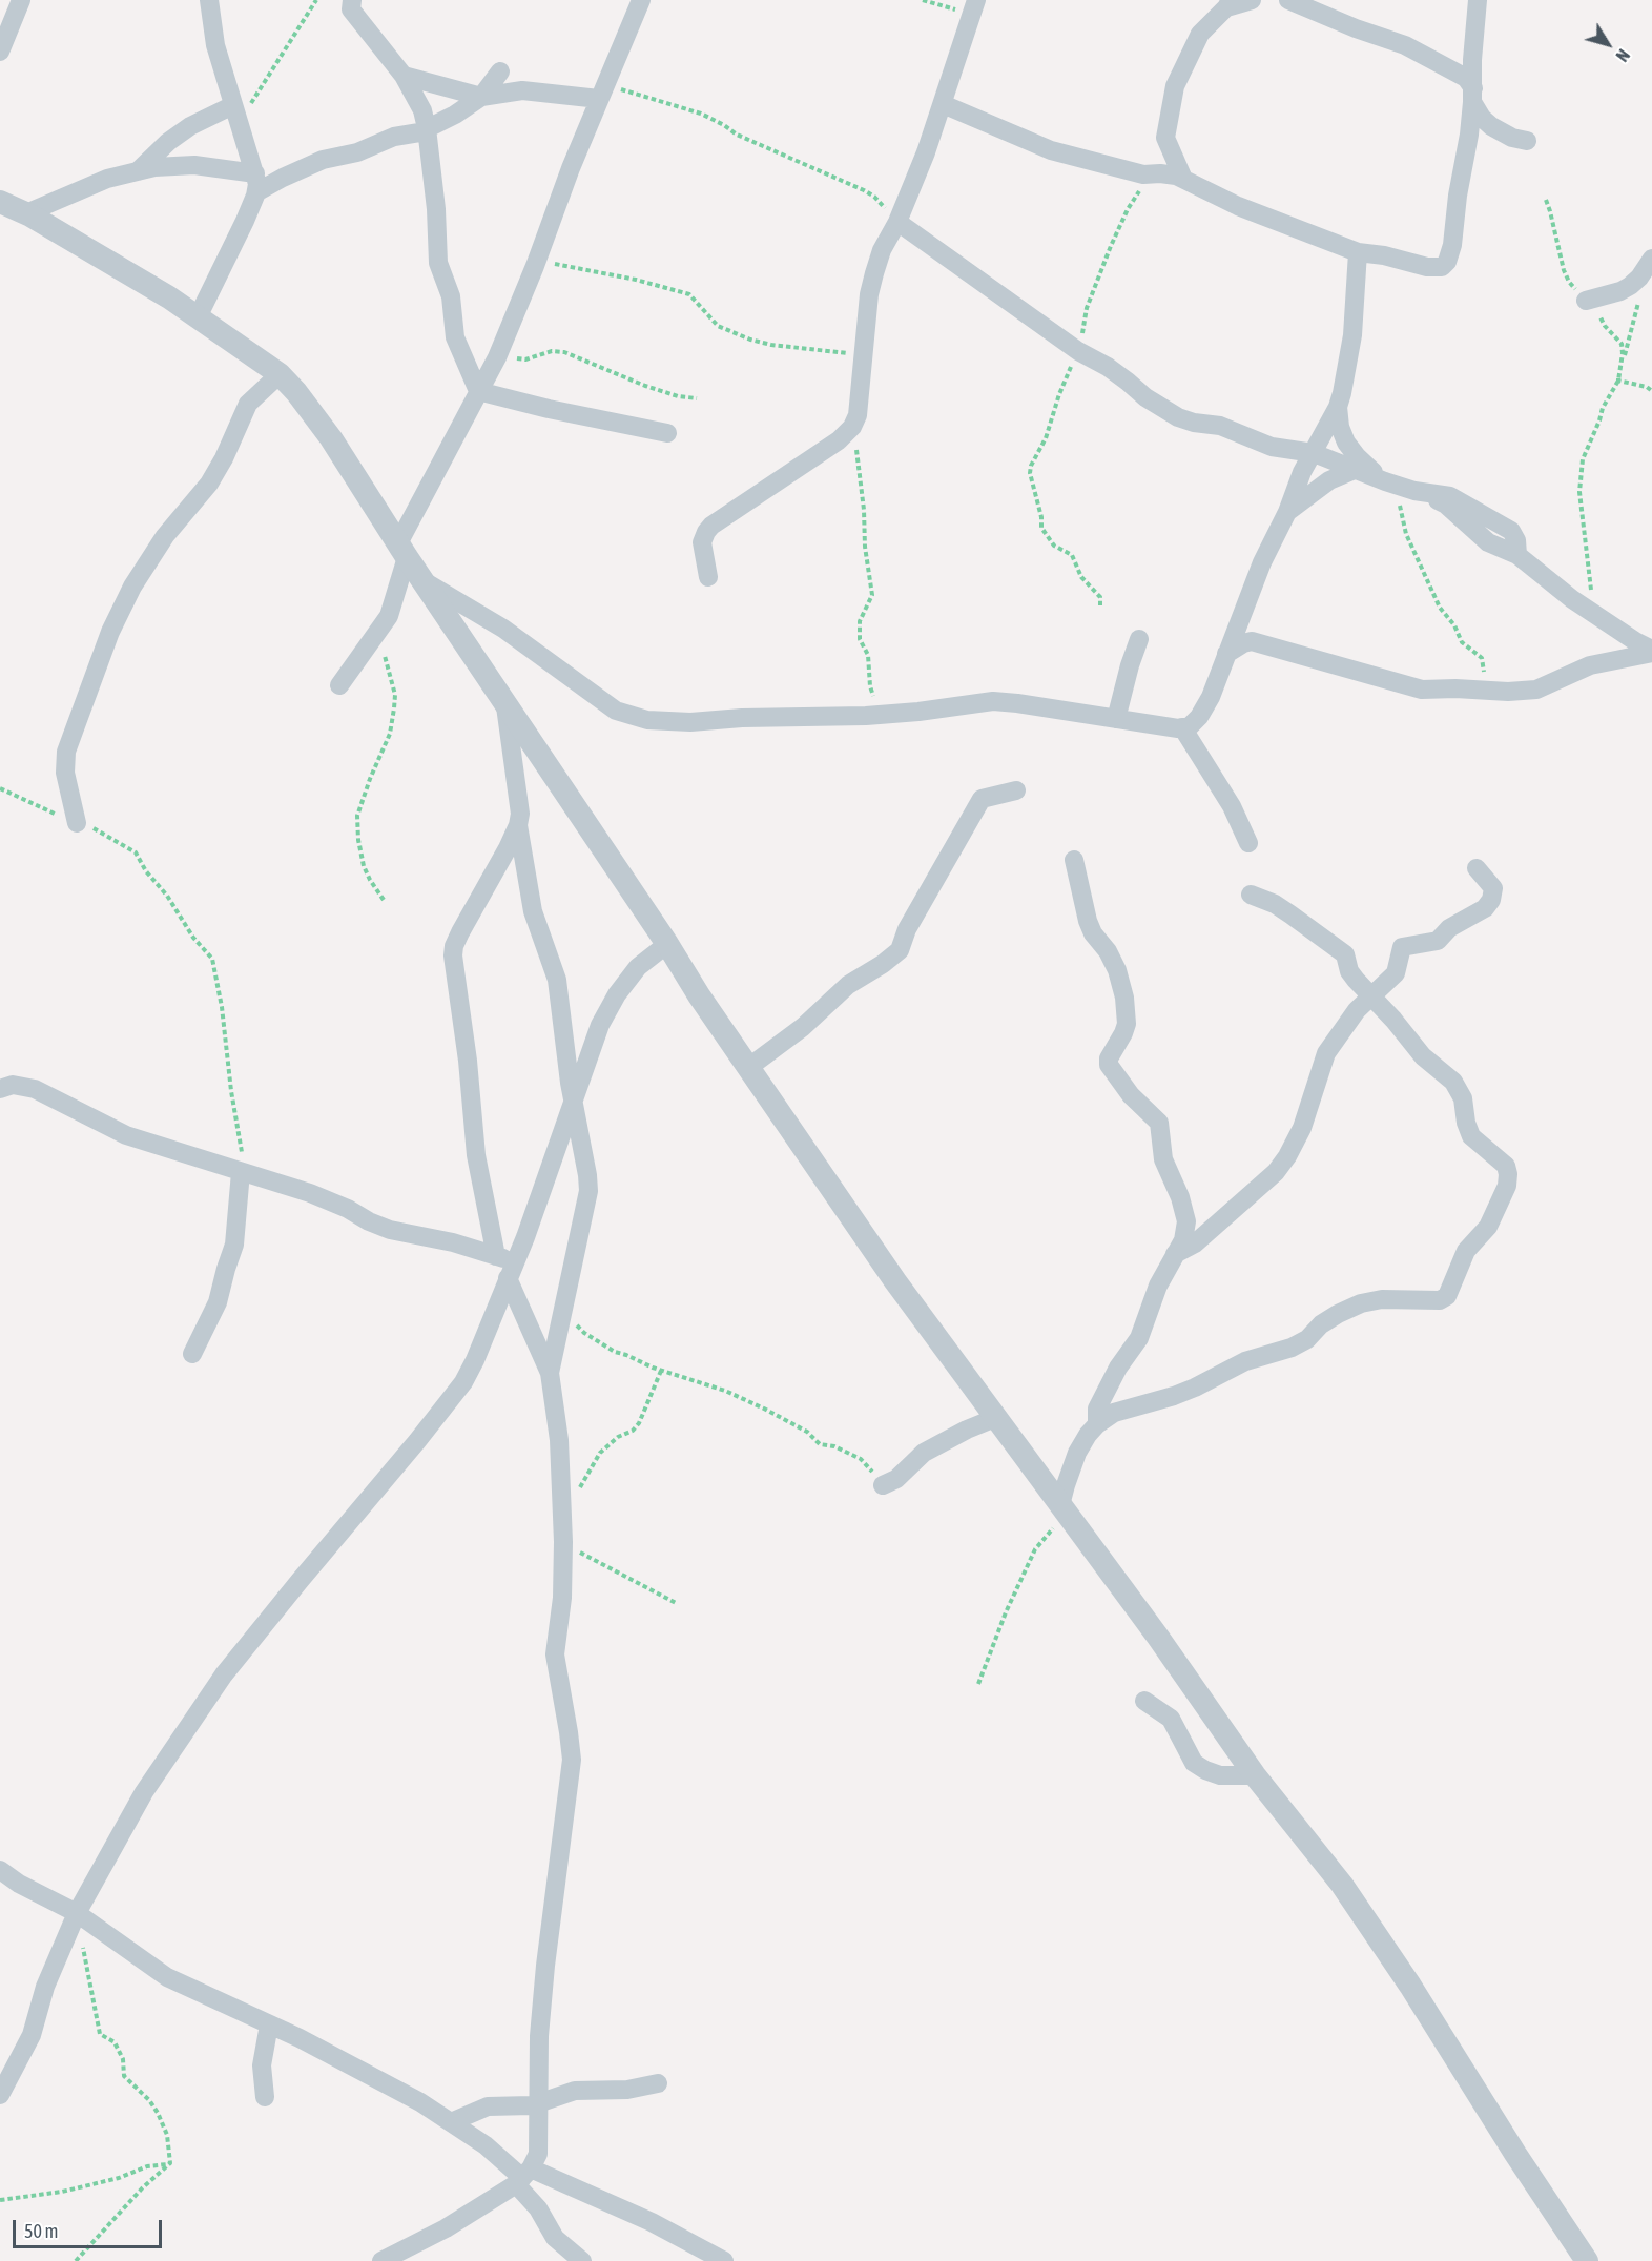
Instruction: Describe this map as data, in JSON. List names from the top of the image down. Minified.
{"scale_bar":"50 m","north":"bottom right"}
